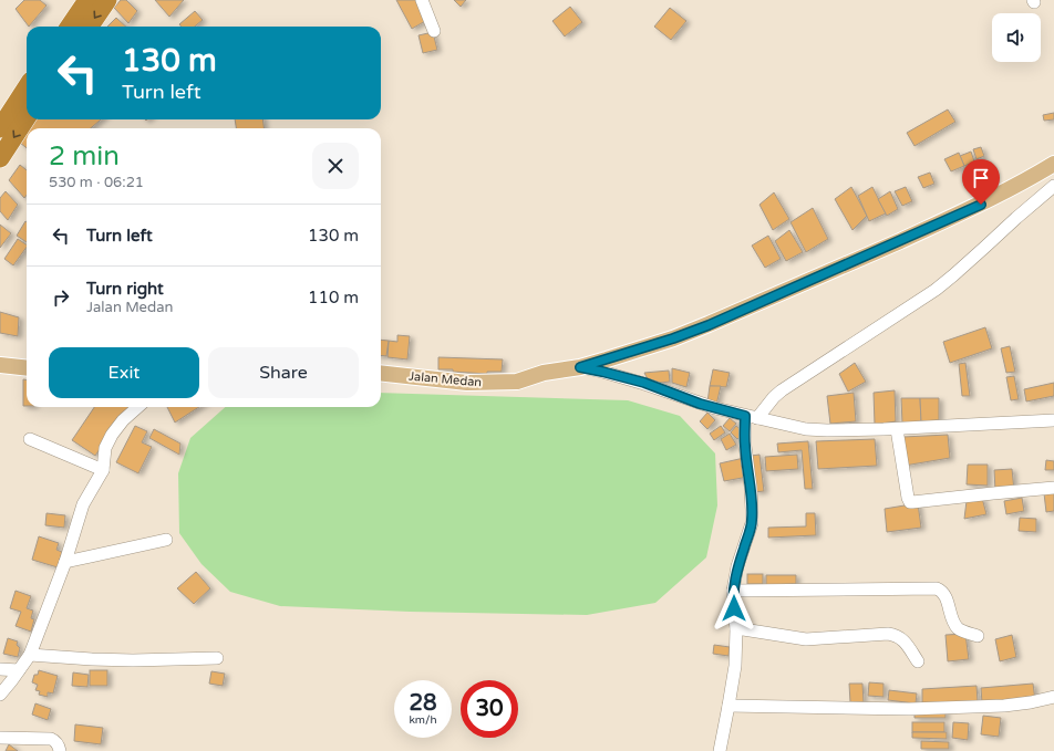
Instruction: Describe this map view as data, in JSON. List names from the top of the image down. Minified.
{"streets":{"main road":["Jalan Medan"]},"page":{"turn":["130 m","Turn left"],"heading":["2 min","530 m · 06:21"],"list":[{"name":"Turn left","value":"130 m"},{"name":"Turn right","note":"Jalan Medan","value":"110 m"}],"buttons":["Exit","Share"],"speed":"28 km/h","limit":"30"}}
